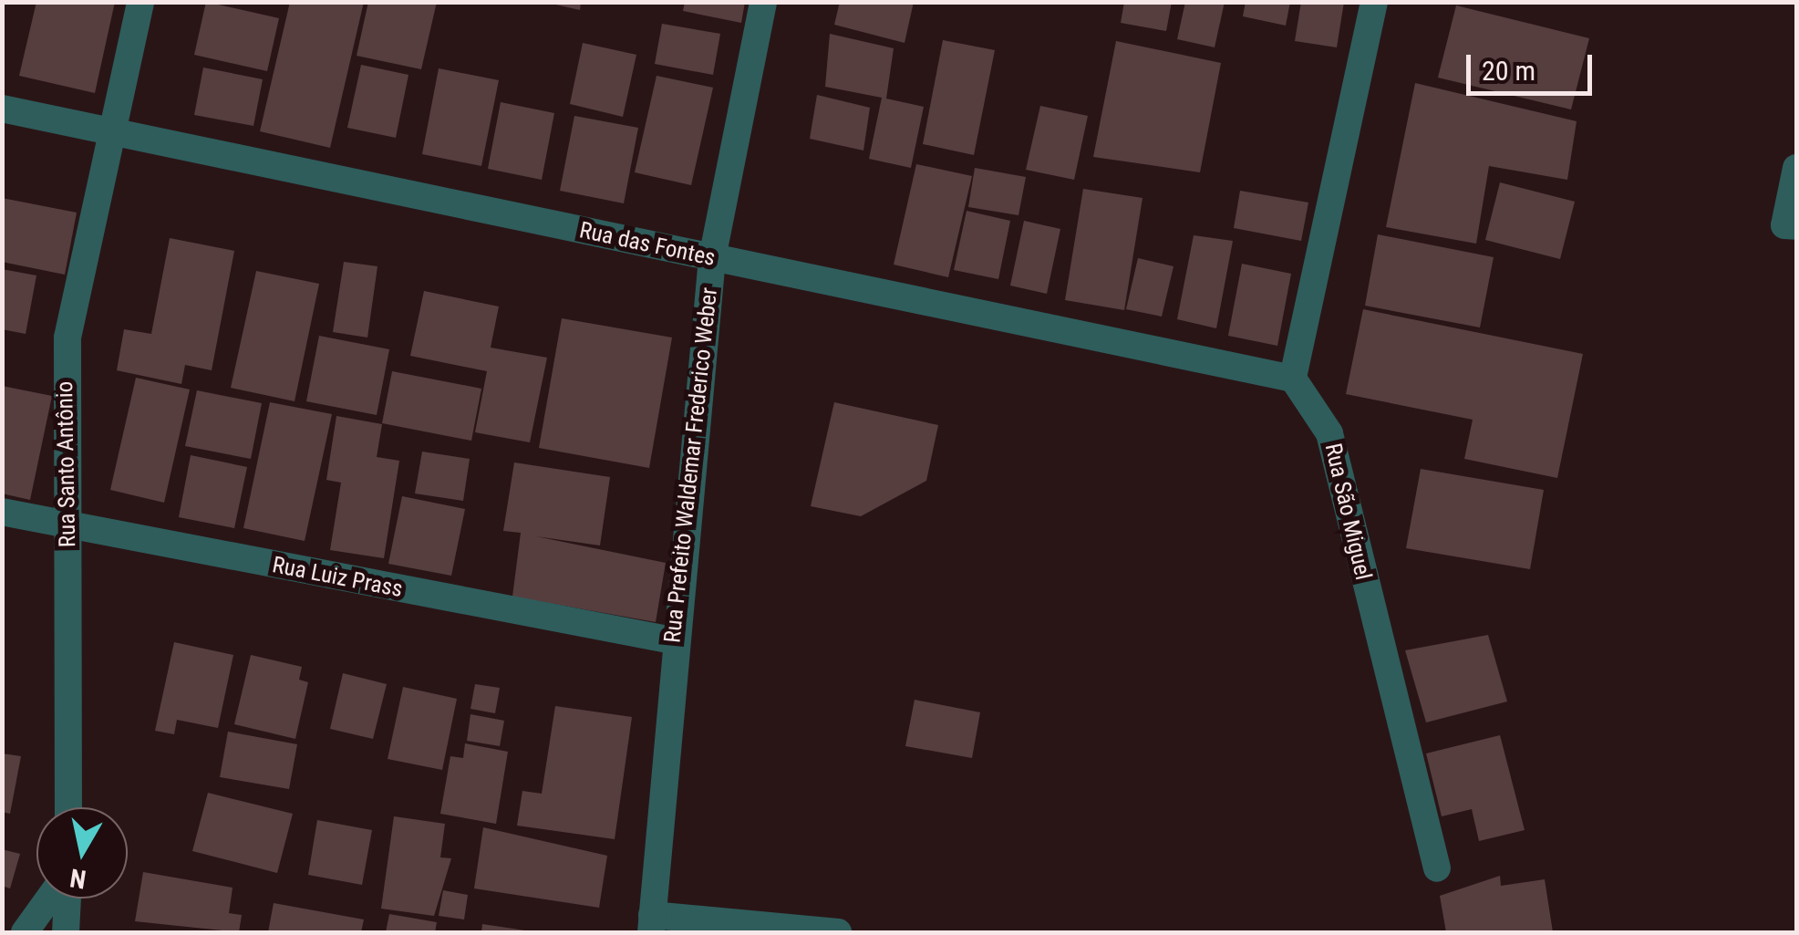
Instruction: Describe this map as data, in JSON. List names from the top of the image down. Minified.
{"streets":{"street":["Rua das Fontes","Rua Santo Antônio","Rua Prefeito Waldemar Frederico Weber","Rua São Miguel","Rua Luiz Prass"]},"crossings":[["Rua das Fontes","Rua Santo Antônio"],["Rua das Fontes","Rua Prefeito Waldemar Frederico Weber"],["Rua das Fontes","Rua São Miguel"],["Rua Santo Antônio","Rua Luiz Prass"],["Rua Prefeito Waldemar Frederico Weber","Rua Luiz Prass"]],"scale_bar":"20 m","north":"bottom"}
